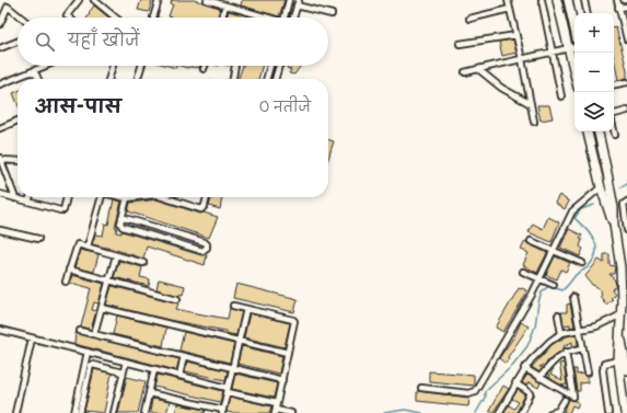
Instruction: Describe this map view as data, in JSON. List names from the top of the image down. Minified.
{"page":{"map_buttons":["+","−"],"search":"यहाँ खोजें","heading":["आस-पास","0 नतीजे"]}}
